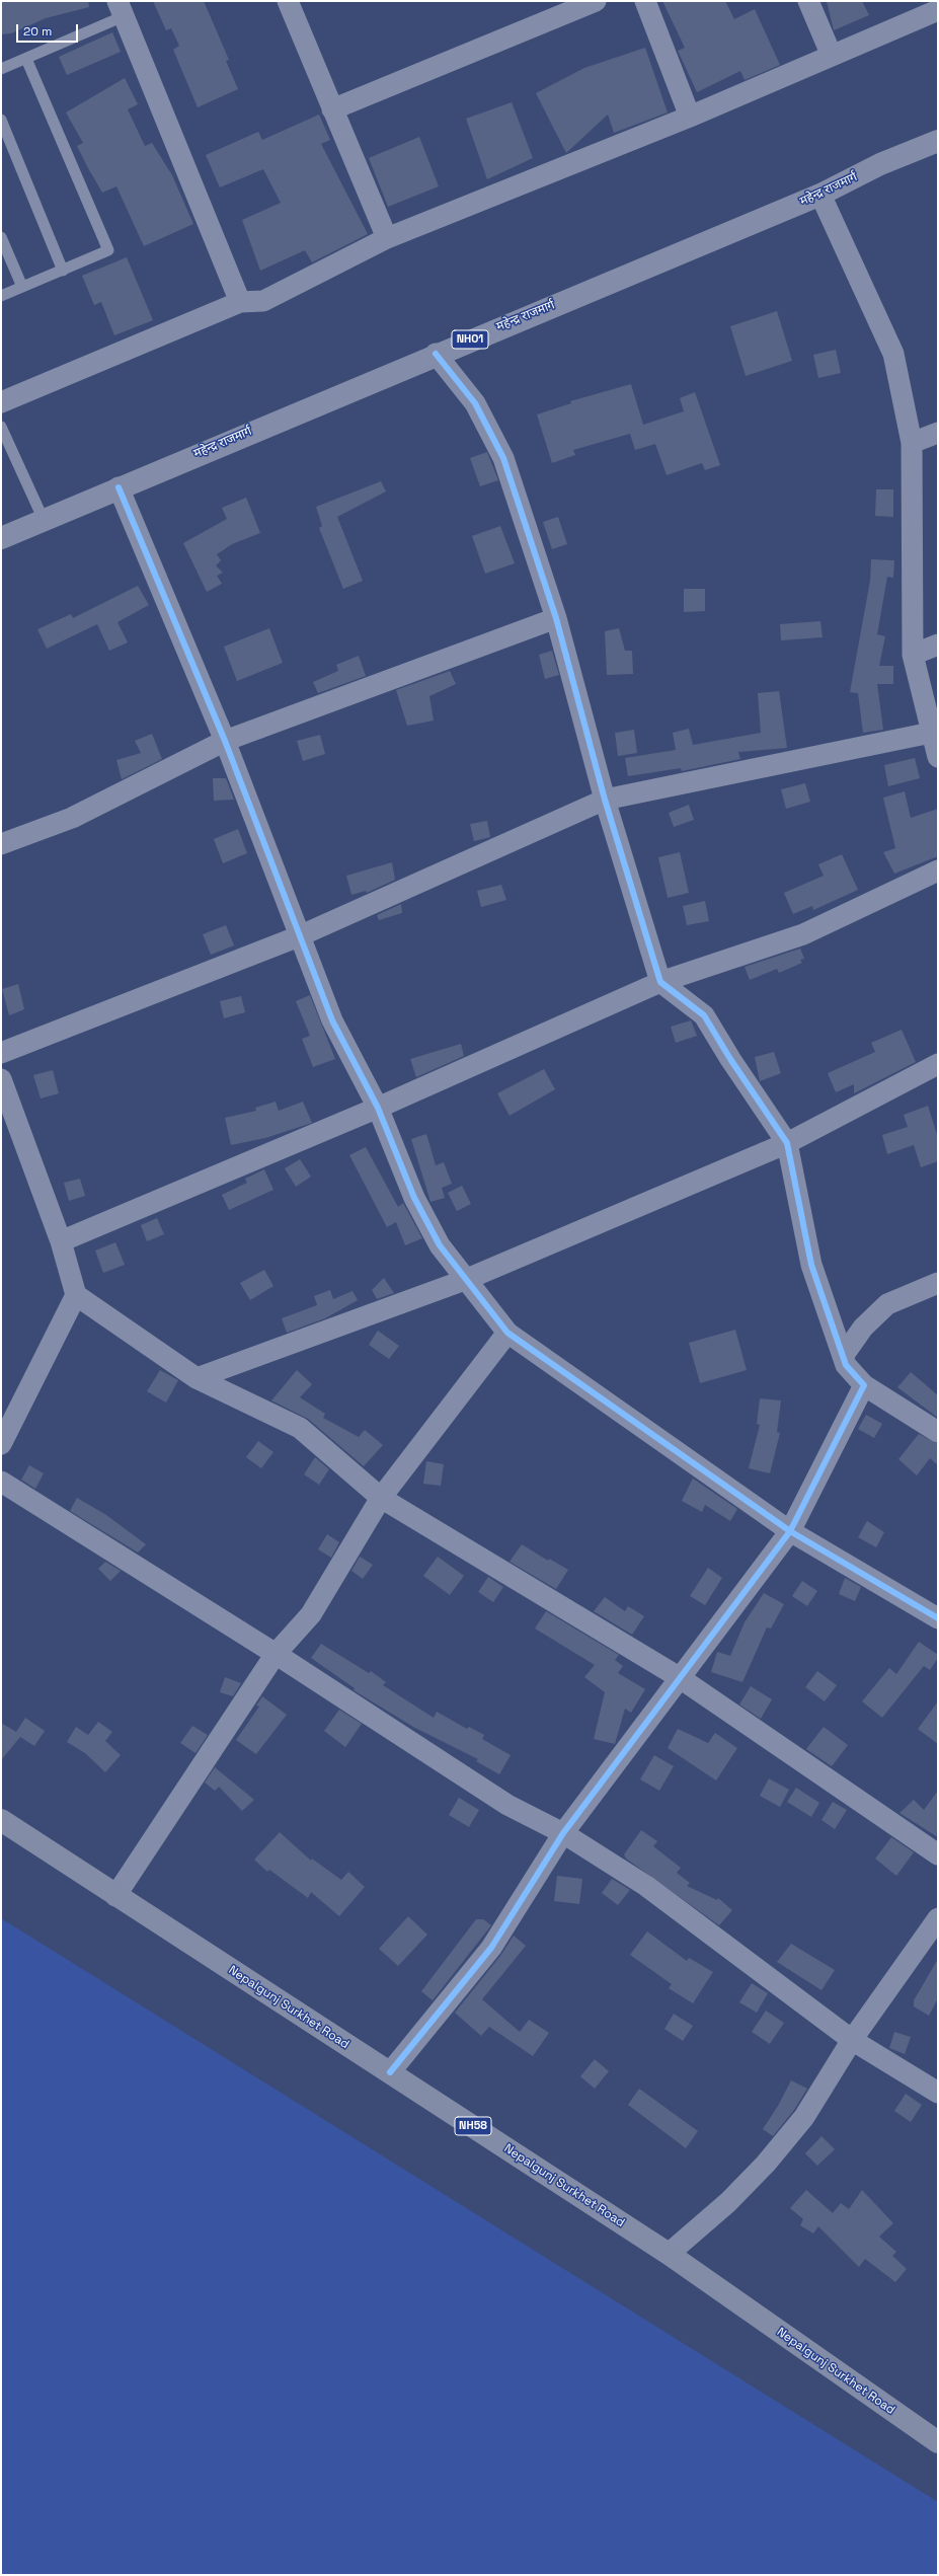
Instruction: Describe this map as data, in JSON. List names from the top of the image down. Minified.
{"streets":{"highway":["महेन्द्र राजमार्ग","NH01"],"main road":["Nepalgunj Surkhet Road","NH58"]},"scale_bar":"20 m"}
